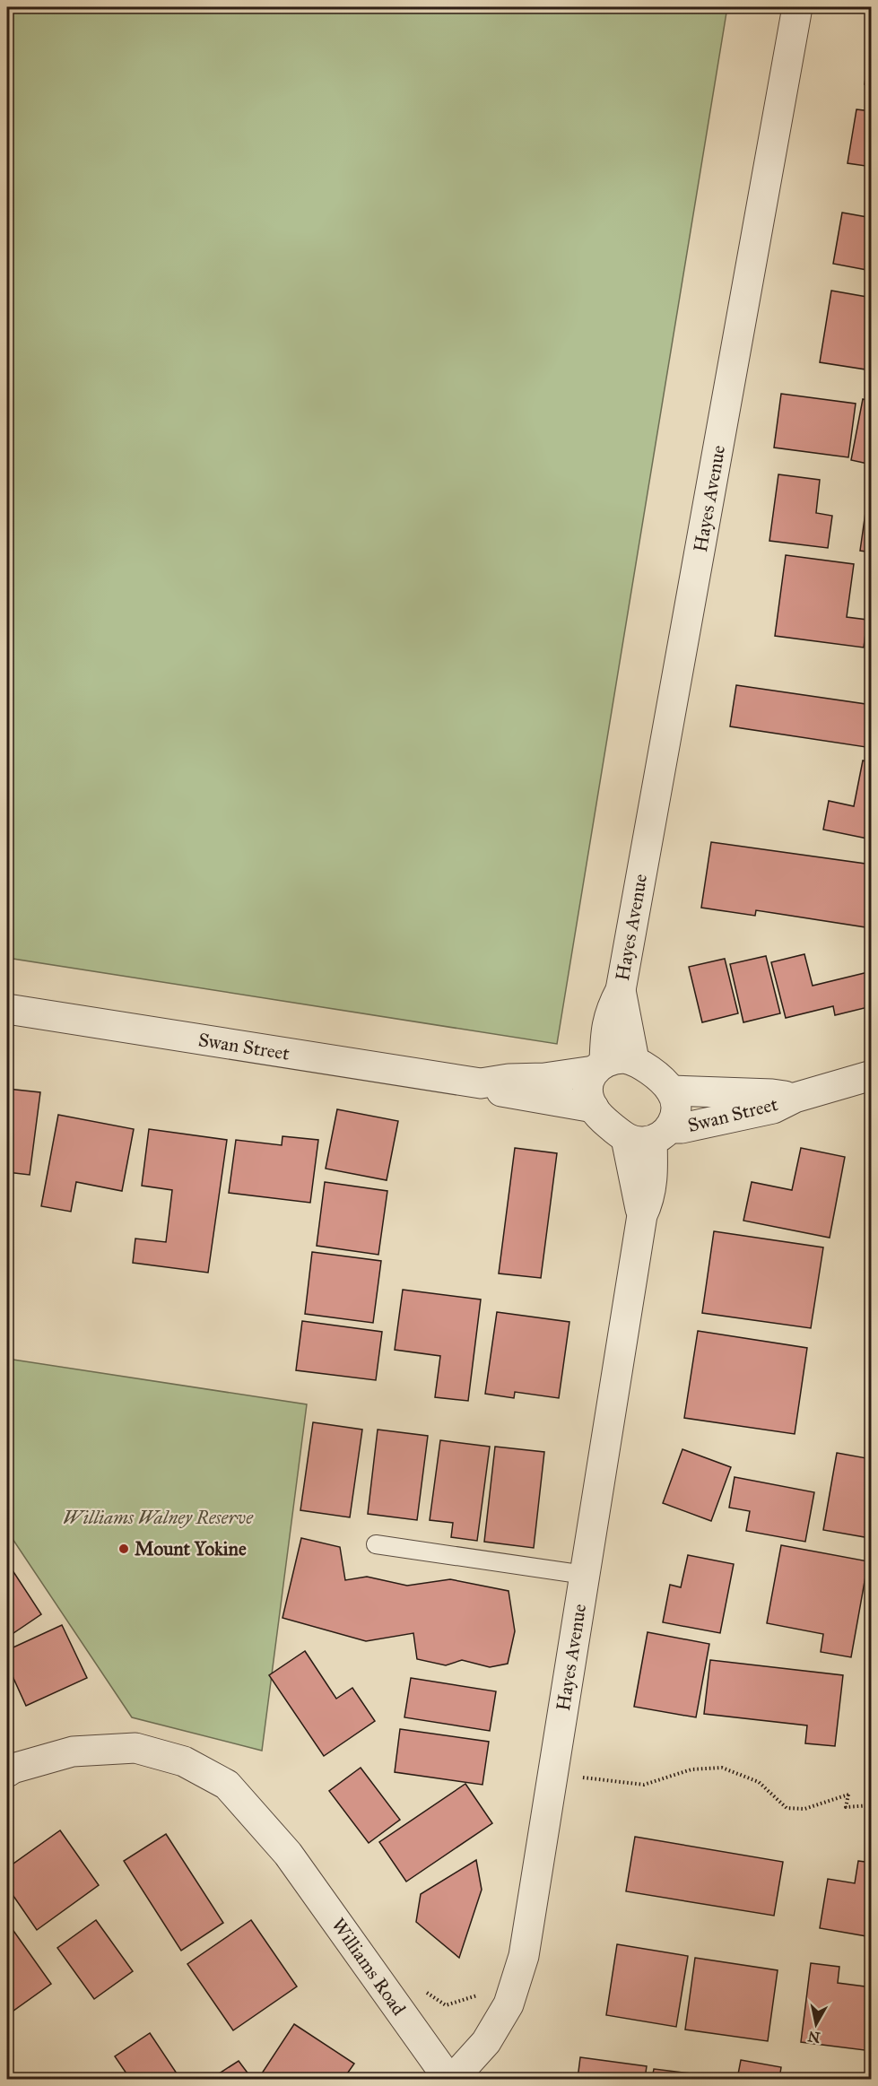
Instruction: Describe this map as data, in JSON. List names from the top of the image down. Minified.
{"streets":{"street":["Hayes Avenue","Swan Street","Williams Road"]},"crossings":[["Hayes Avenue","Swan Street"],["Hayes Avenue","Williams Road"]],"parks":["Williams Walney Reserve"],"places":["Mount Yokine"],"north":"bottom"}
